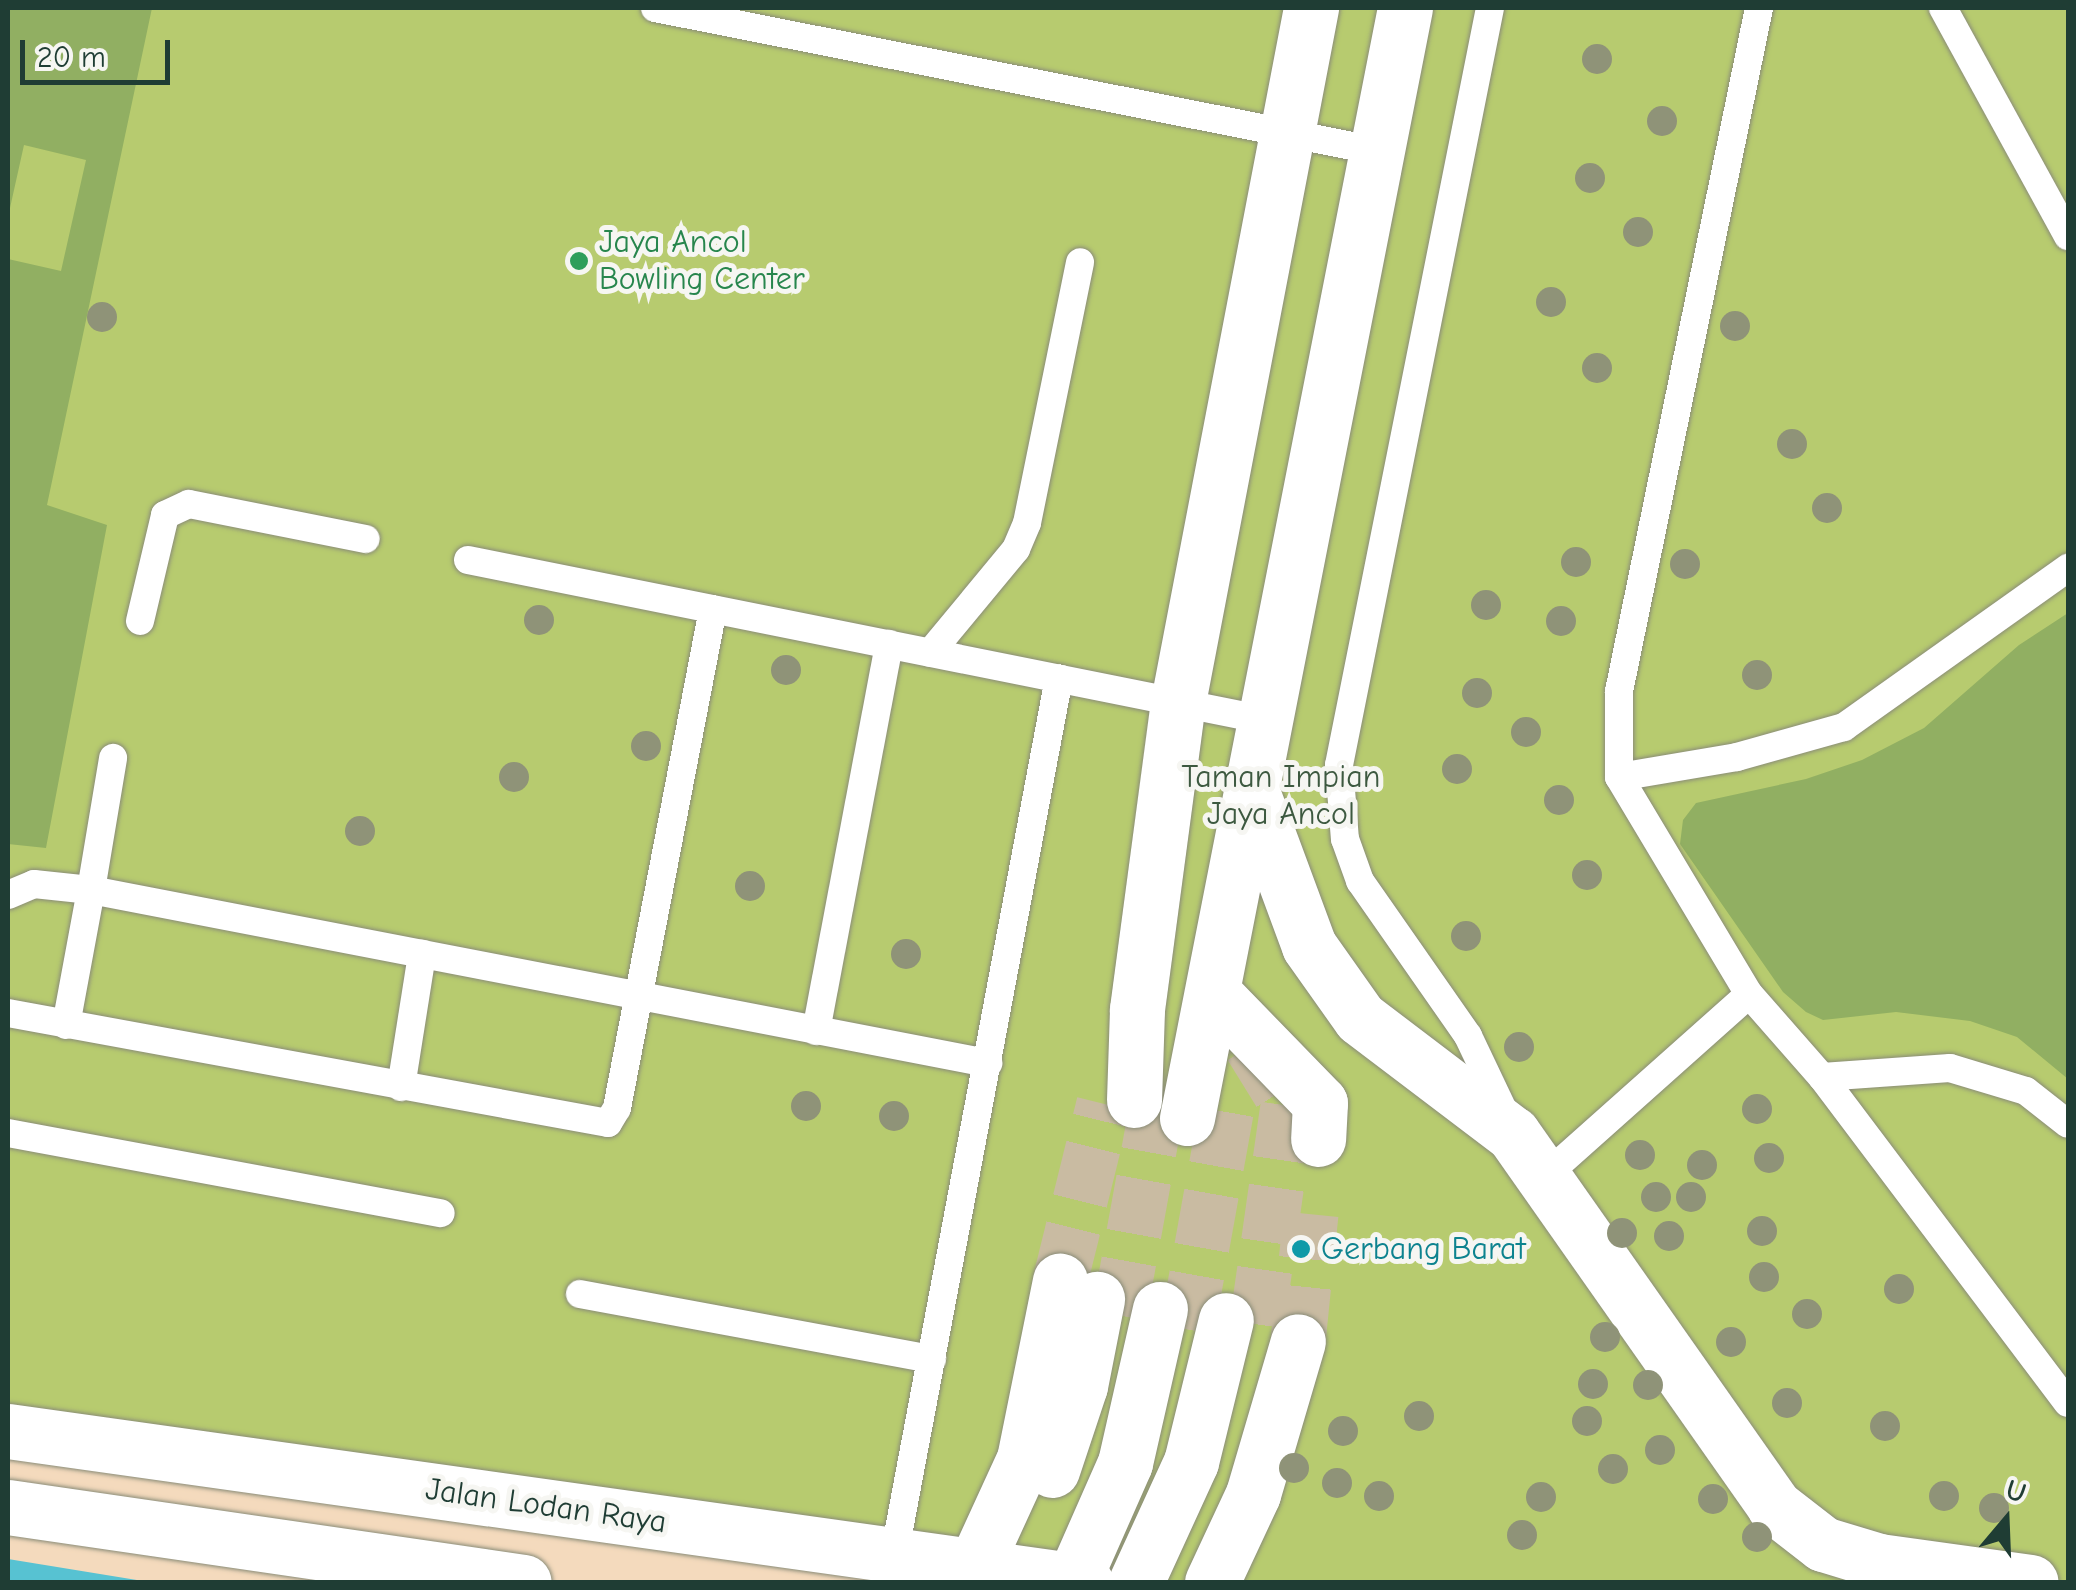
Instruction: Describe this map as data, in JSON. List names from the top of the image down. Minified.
{"streets":{"street":["Jalan Lodan Raya"]},"parks":["Taman Impian Jaya Ancol"],"places":["Jaya Ancol Bowling Center","Gerbang Barat"],"scale_bar":"20 m","north":"top"}
